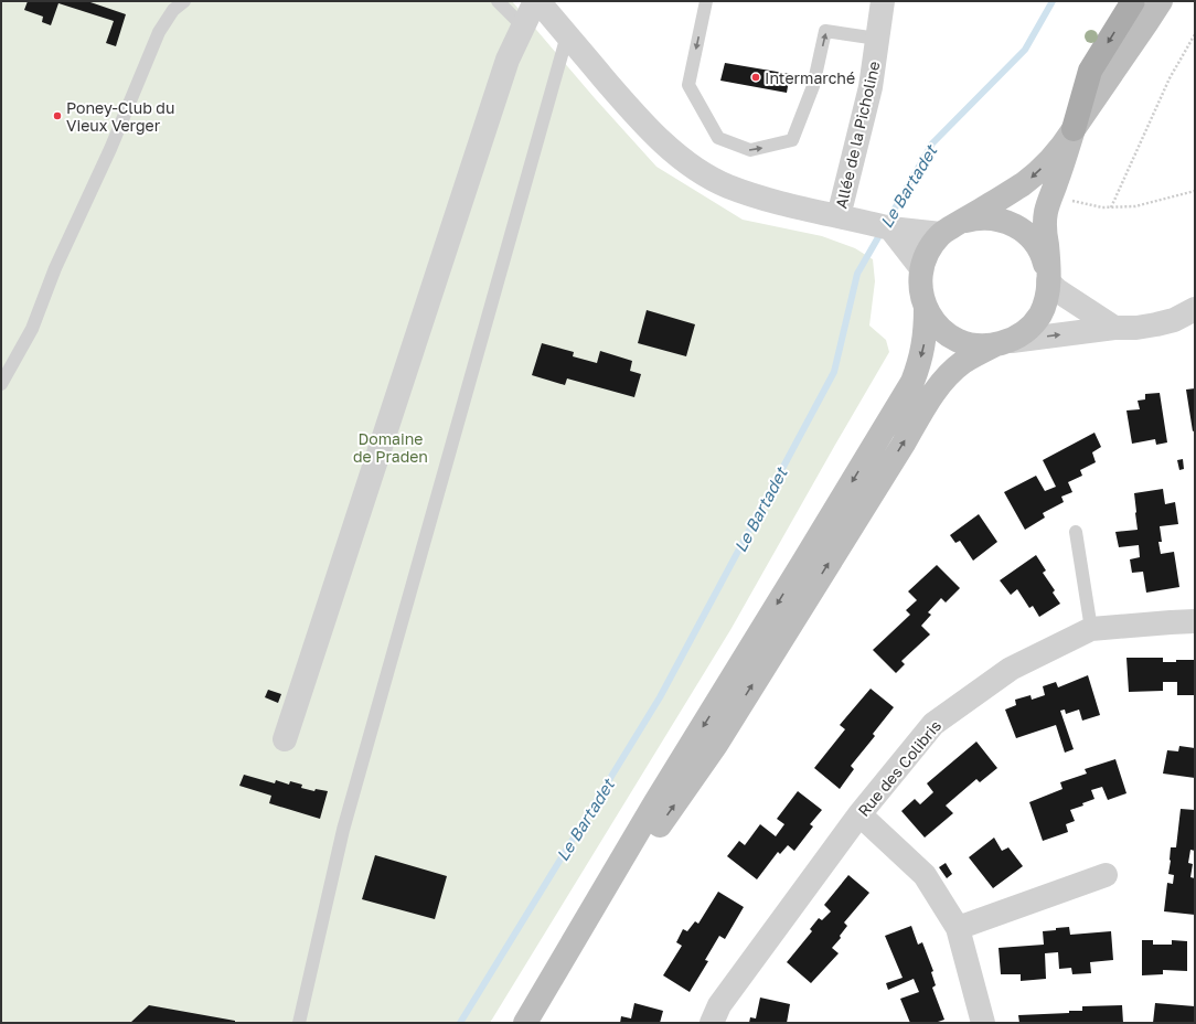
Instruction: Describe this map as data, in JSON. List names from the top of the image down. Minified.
{"streets":{"street":["Allée de la Picholine","Rue des Colibris"]},"water":["Le Bartadet"],"parks":["Domaine de Praden"],"places":["Intermarché","Poney-Club du Vieux Verger"]}
